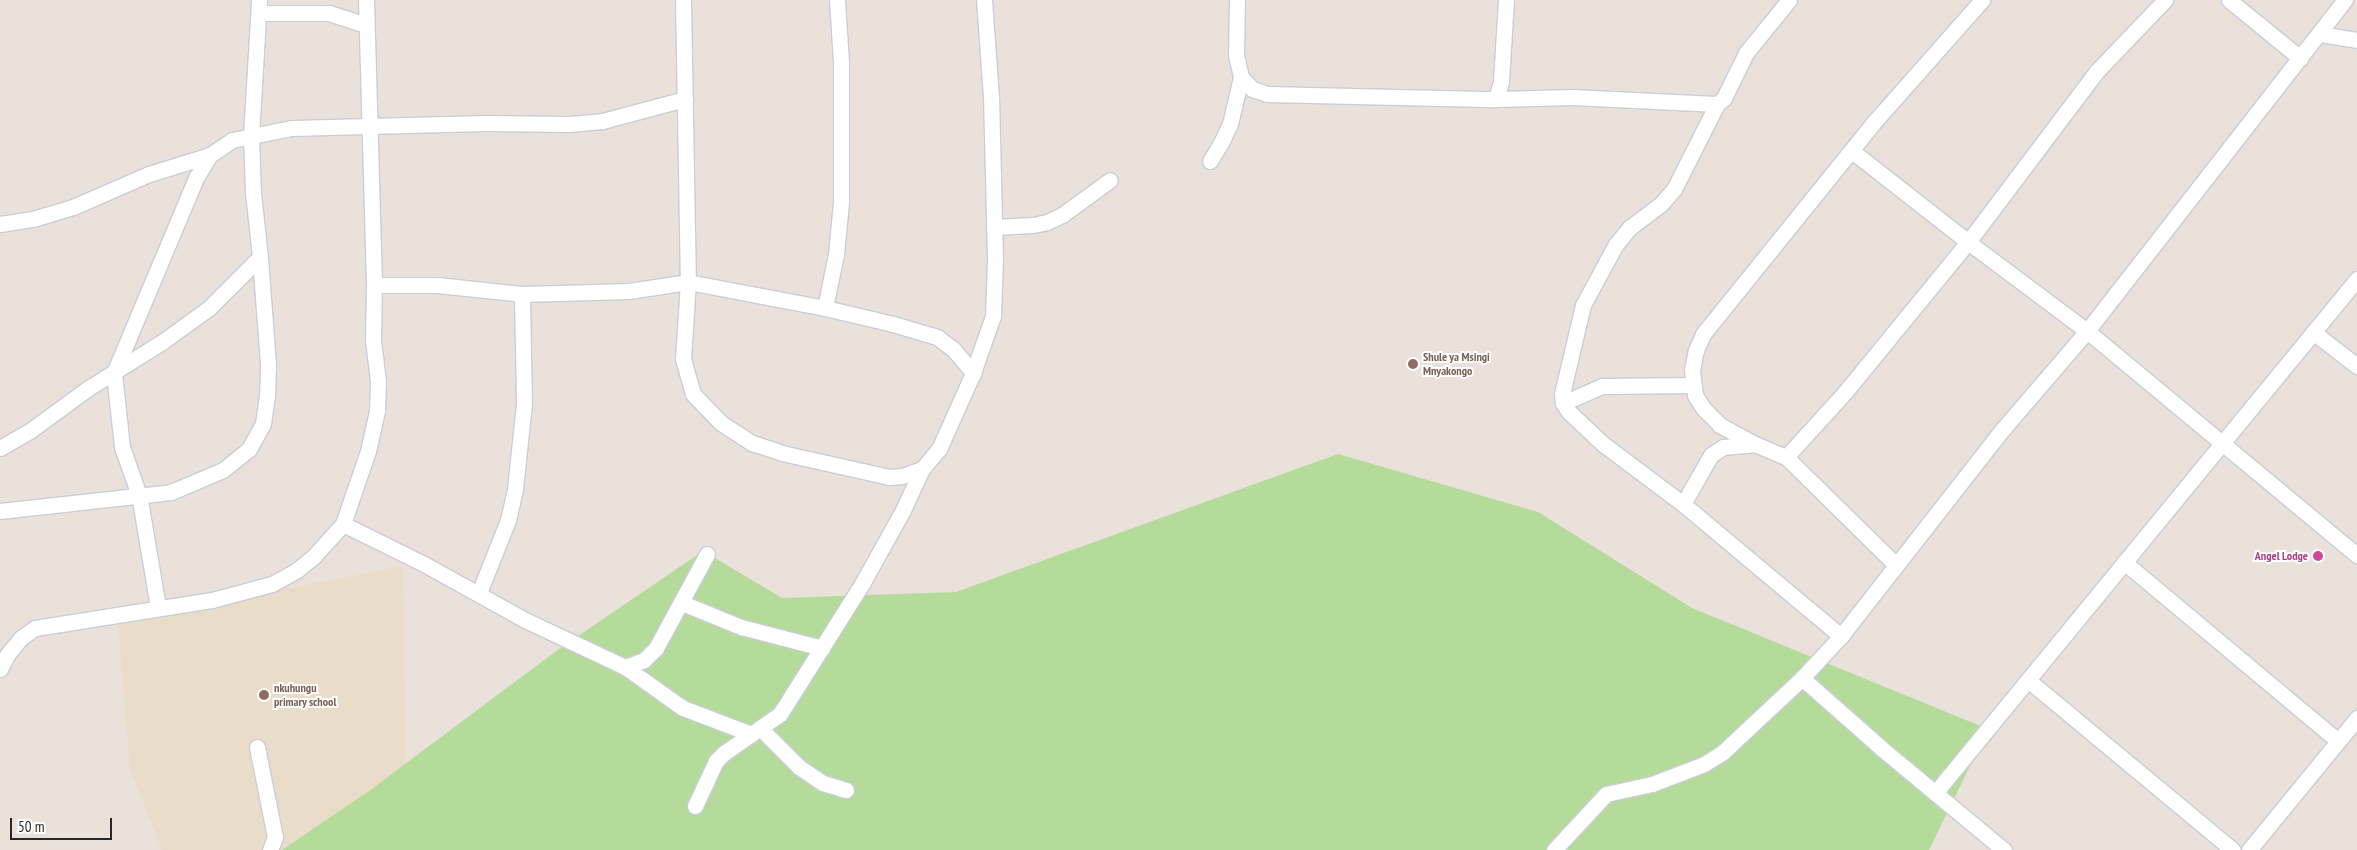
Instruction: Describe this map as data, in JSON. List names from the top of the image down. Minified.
{"places":["Shule ya Msingi Mnyakongo","Angel Lodge","nkuhungu primary school"],"scale_bar":"50 m"}
